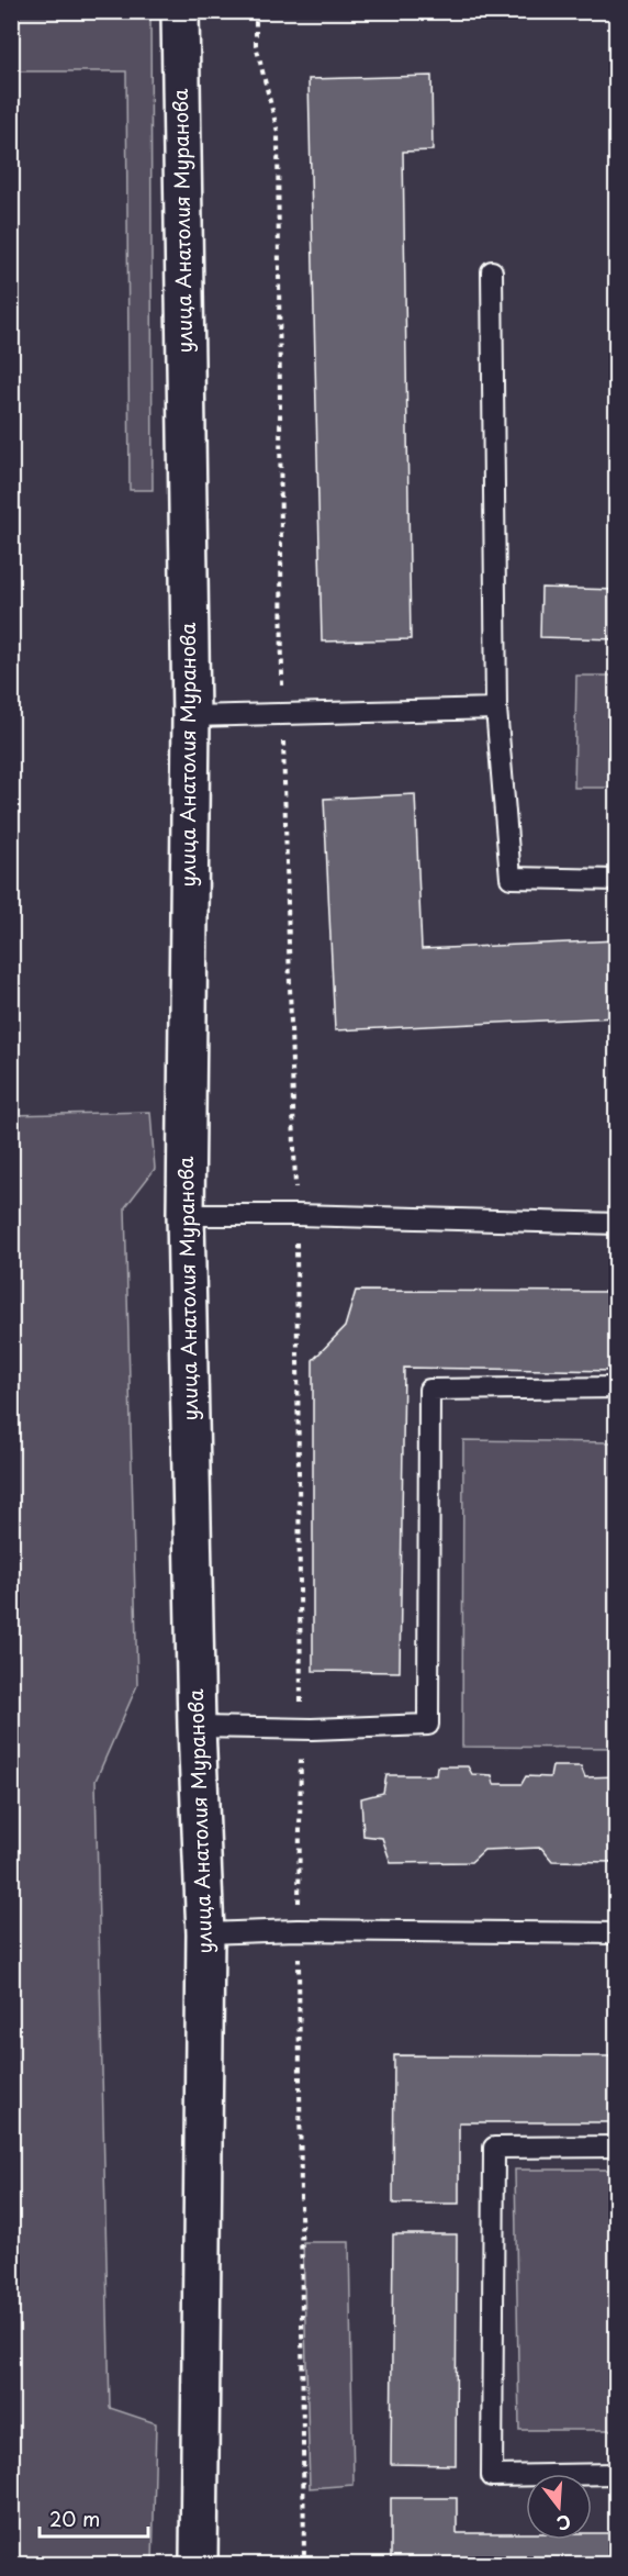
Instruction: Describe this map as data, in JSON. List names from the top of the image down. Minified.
{"streets":{"street":["улица Анатолия Муранова"]},"scale_bar":"20 m","north":"bottom"}
